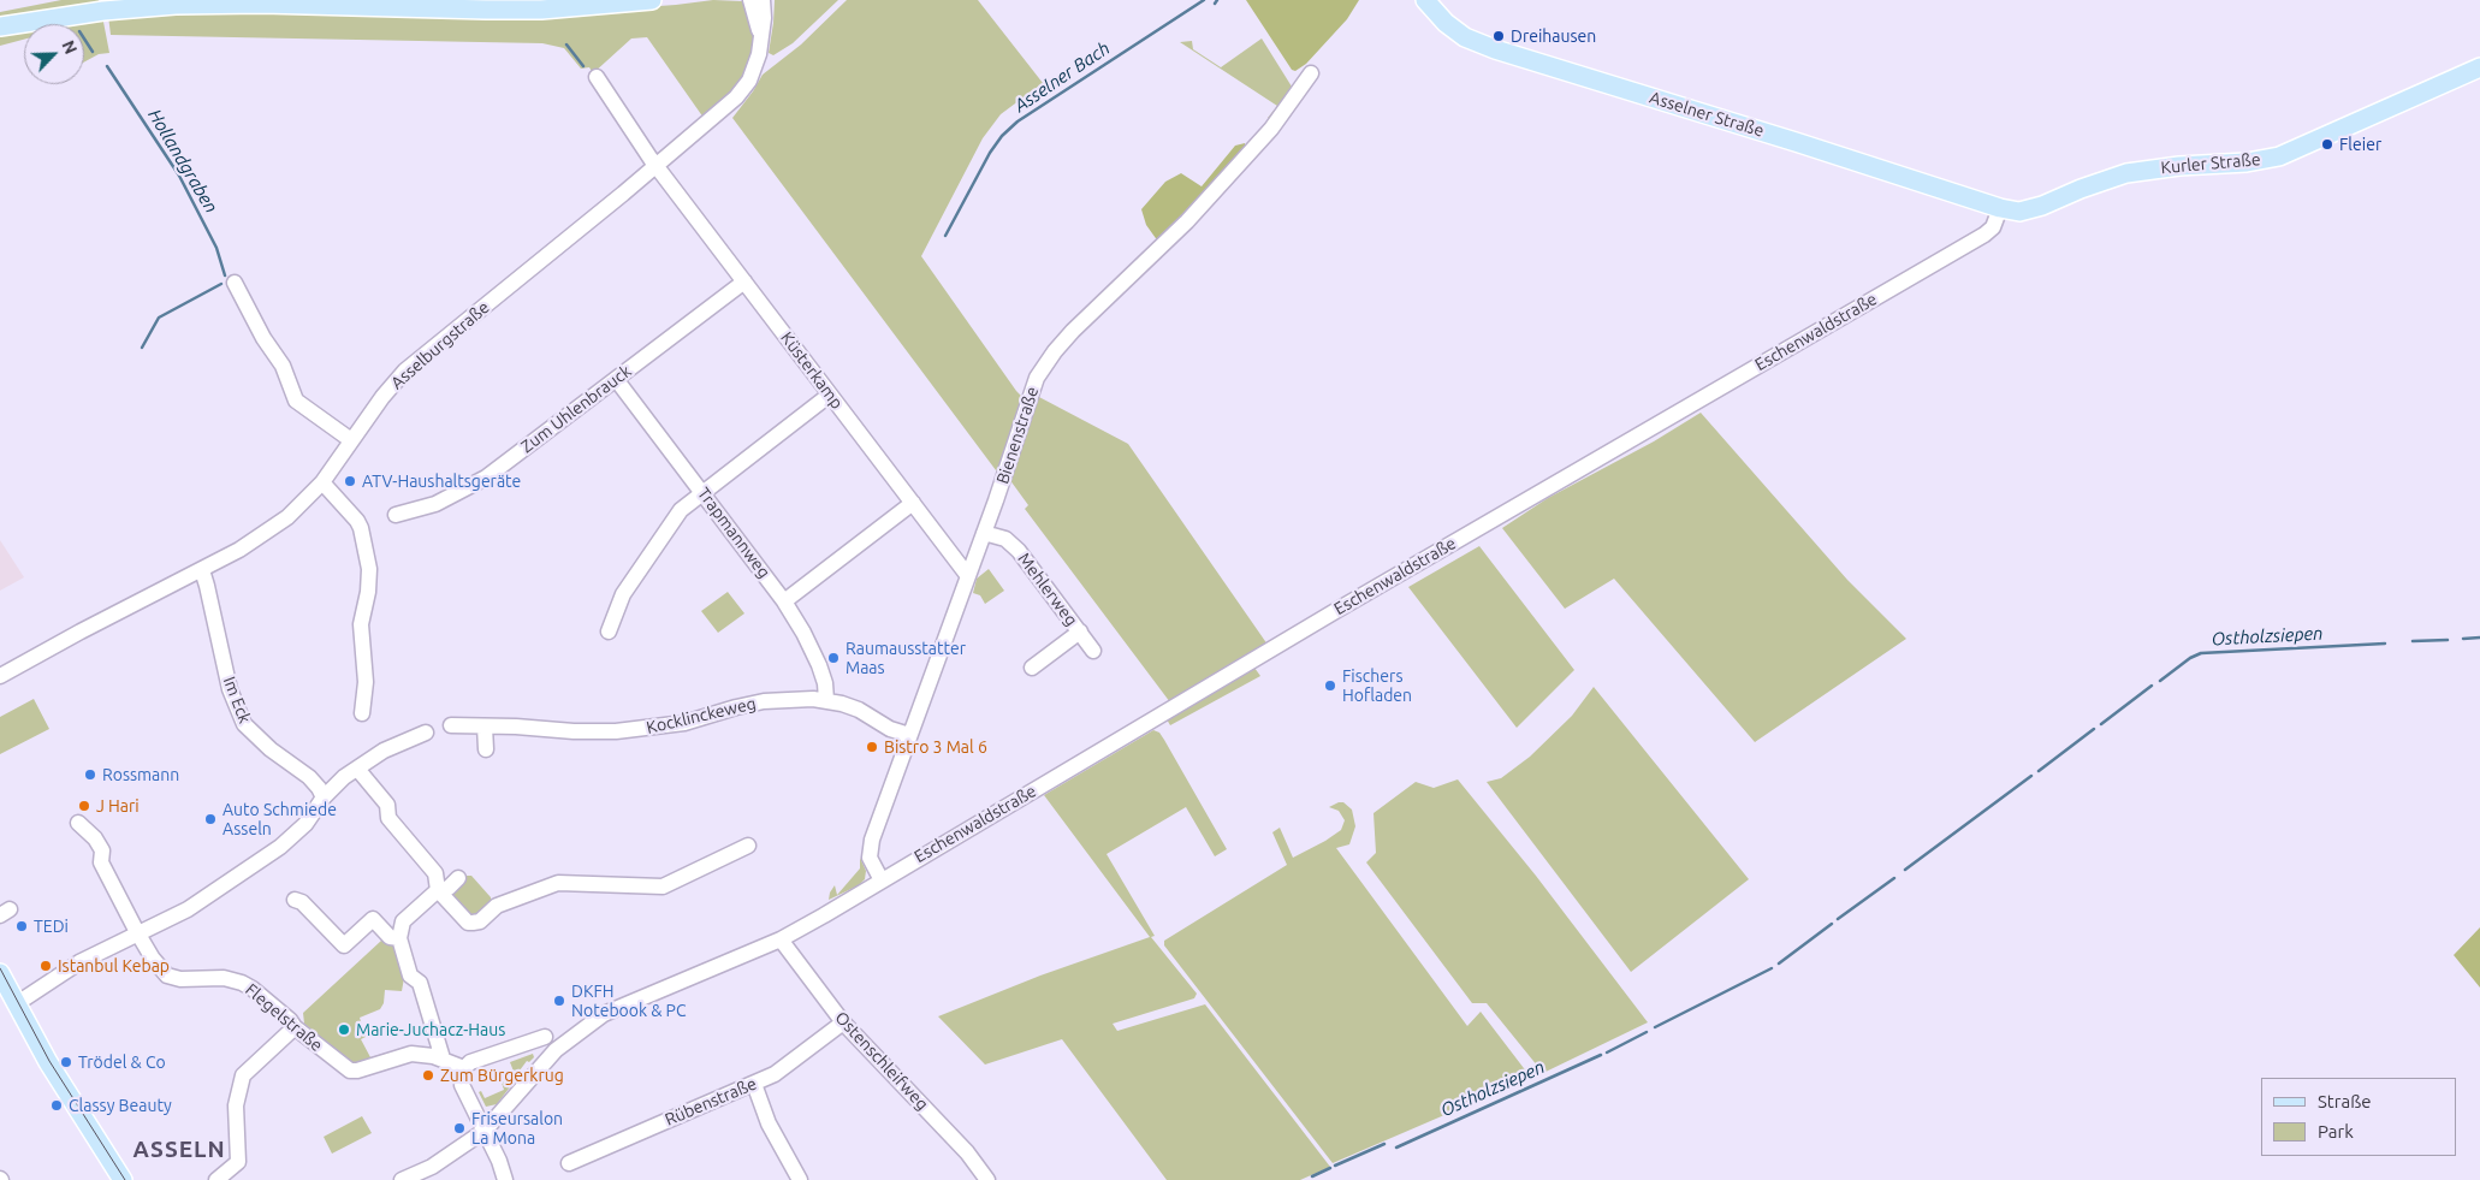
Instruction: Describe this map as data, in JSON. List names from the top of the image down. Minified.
{"streets":{"main road":["Asselner Straße","Kurler Straße"],"street":["Eschenwaldstraße","Asselburgstraße","Küsterkamp","Zum Uhlenbrauck","Bienenstraße","Trapmannweg","Mehlerweg","Im Eck","Kocklinckeweg","Flegelstraße","Ostenschleifweg","Rübenstraße"]},"crossings":[["Asselner Straße","Kurler Straße"],["Asselner Straße","Eschenwaldstraße"],["Kurler Straße","Eschenwaldstraße"],["Eschenwaldstraße","Bienenstraße"],["Eschenwaldstraße","Ostenschleifweg"],["Asselburgstraße","Küsterkamp"],["Asselburgstraße","Im Eck"],["Küsterkamp","Zum Uhlenbrauck"],["Küsterkamp","Bienenstraße"],["Zum Uhlenbrauck","Trapmannweg"],["Bienenstraße","Mehlerweg"],["Bienenstraße","Kocklinckeweg"],["Trapmannweg","Kocklinckeweg"],["Ostenschleifweg","Rübenstraße"]],"districts":["ASSELN"],"water":["Asselner Bach","Hollandgraben","Ostholzsiepen"],"places":["Dreihausen","Fleier","ATV-Haushaltsgeräte","Raumausstatter Maas","Fischers Hofladen","Bistro 3 Mal 6","Rossmann","J Hari","Auto Schmiede Asseln","TEDi","Istanbul Kebap","DKFH Notebook & PC","Marie-Juchacz-Haus","Trödel & Co","Zum Bürgerkrug","Classy Beauty","Friseursalon La Mona"],"legend":["Straße","Park"],"north":"top right"}
